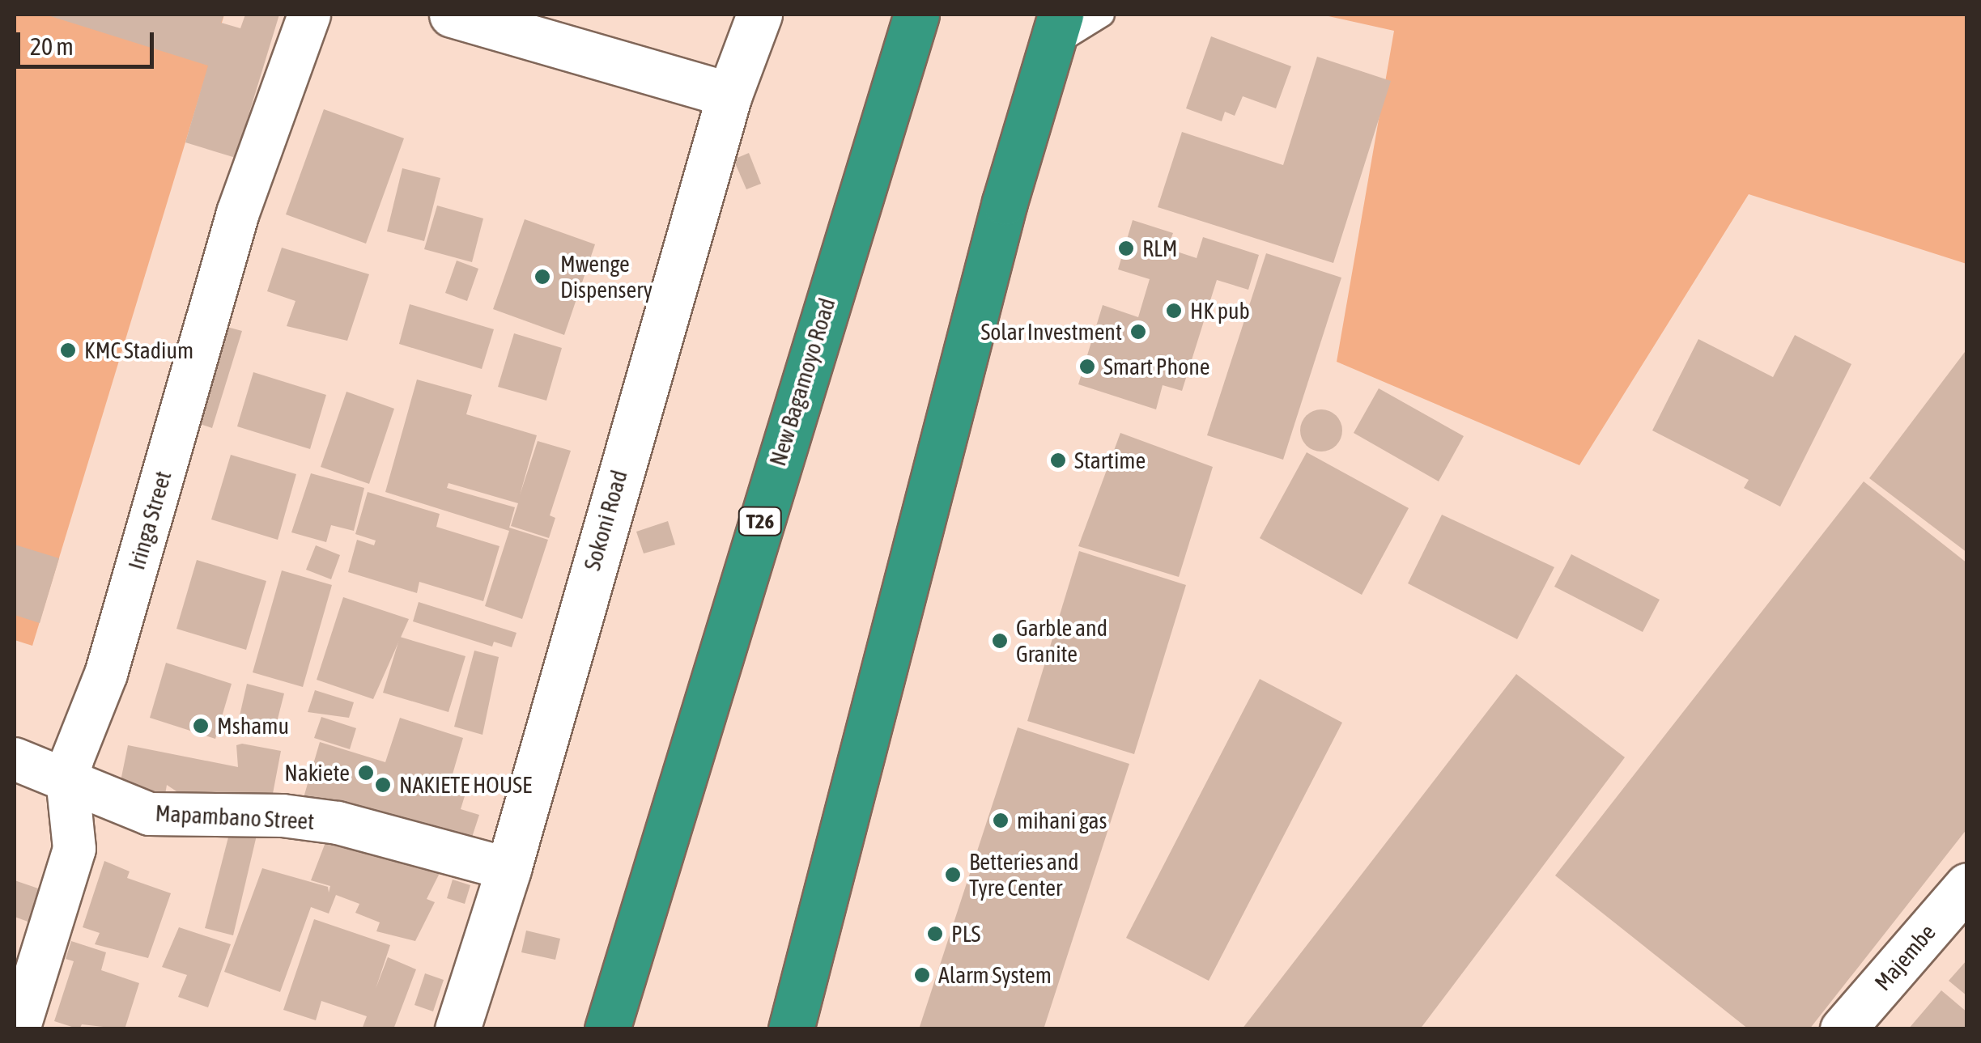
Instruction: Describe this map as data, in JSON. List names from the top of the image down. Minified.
{"streets":{"highway":["New Bagamoyo Road","T26"],"street":["Iringa Street","Sokoni Road","Mapambano Street","Majembe"]},"crossings":[["Iringa Street","Mapambano Street"],["Sokoni Road","Mapambano Street"]],"places":["RLM","Mwenge Dispensery","HK pub","Solar Investment","KMC Stadium","Smart Phone","Startime","Garble and Granite","Mshamu","Nakiete","NAKIETE HOUSE","mihani gas","Betteries and Tyre Center","PLS","Alarm System"],"scale_bar":"20 m"}
